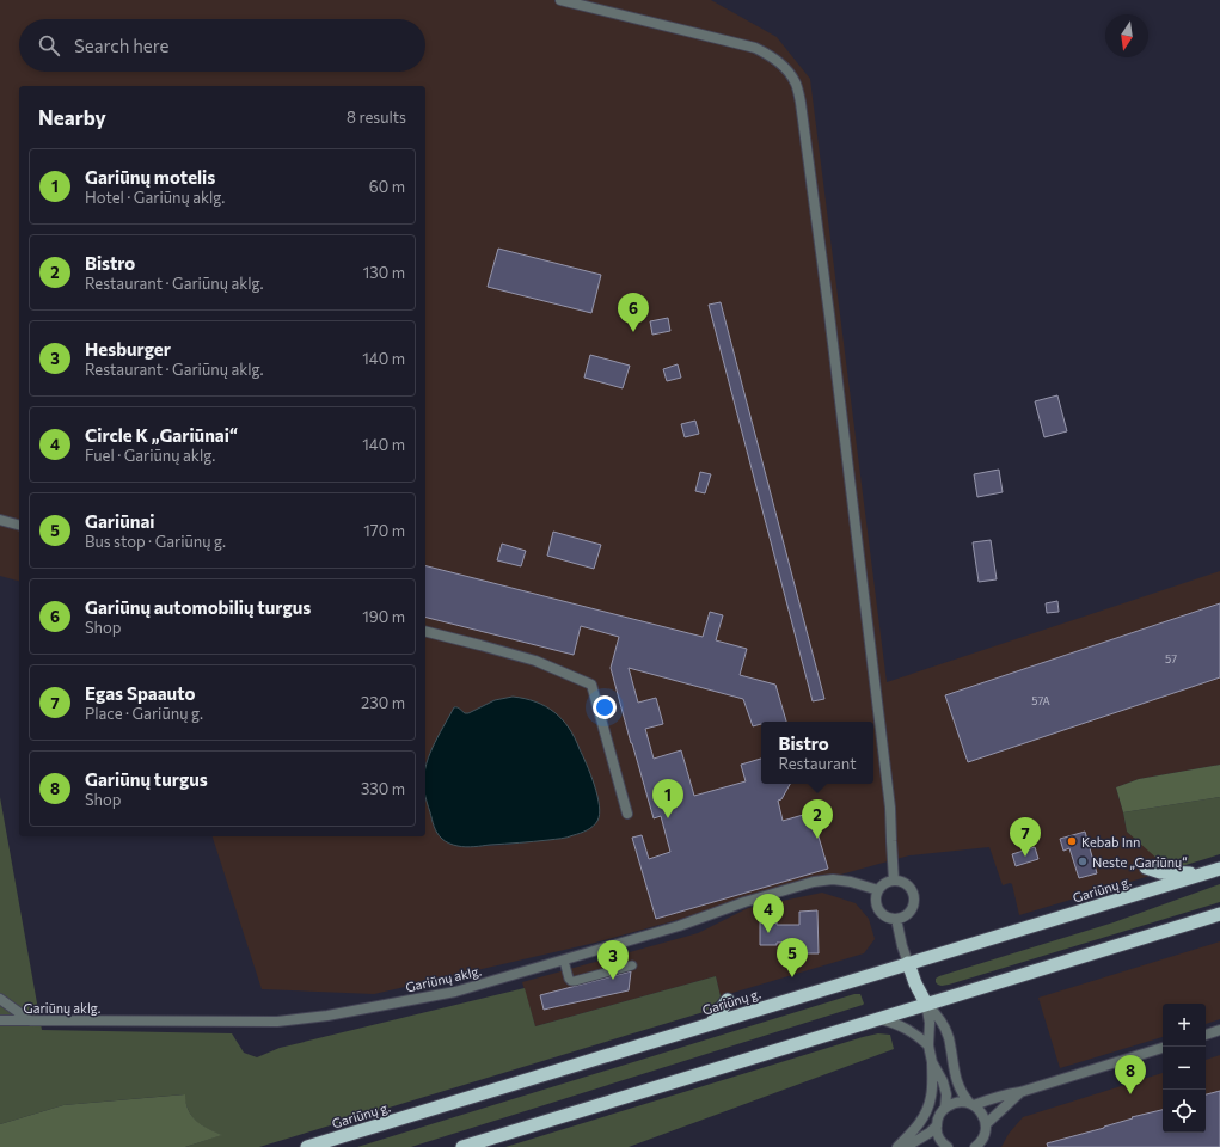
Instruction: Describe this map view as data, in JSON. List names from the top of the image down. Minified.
{"streets":{"highway":["Gariūnų g."],"street":["Gariūnų aklg."]},"places":["Kebab Inn","Neste „Gariūnų“"],"house_numbers":["57","57A"],"north":"bottom","page":{"search":"Search here","heading":["Nearby","8 results"],"list":[{"mark":"1","name":"Gariūnų motelis","note":"Hotel · Gariūnų aklg.","value":"60 m"},{"mark":"2","name":"Bistro","note":"Restaurant · Gariūnų aklg.","value":"130 m"},{"mark":"3","name":"Hesburger","note":"Restaurant · Gariūnų aklg.","value":"140 m"},{"mark":"4","name":"Circle K „Gariūnai“","note":"Fuel · Gariūnų aklg.","value":"140 m"},{"mark":"5","name":"Gariūnai","note":"Bus stop · Gariūnų g.","value":"170 m"},{"mark":"6","name":"Gariūnų automobilių turgus","note":"Shop","value":"190 m"},{"mark":"7","name":"Egas Spaauto","note":"Place · Gariūnų g.","value":"230 m"},{"mark":"8","name":"Gariūnų turgus","note":"Shop","value":"330 m"}],"pins":["6","1","2","7","4","5","3","8"],"popup":["Bistro","Restaurant"],"map_buttons":["+","−"]}}
